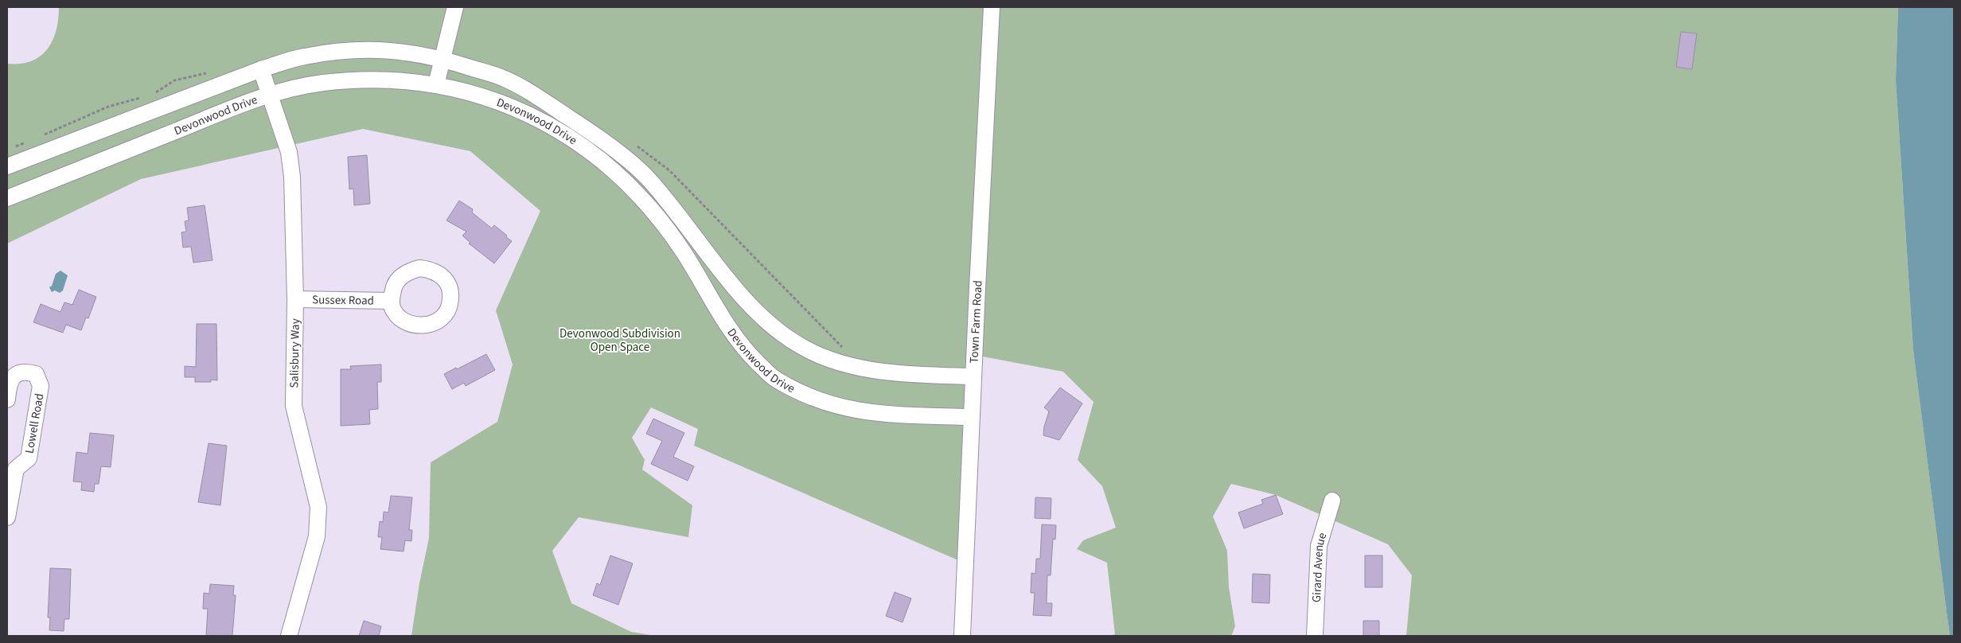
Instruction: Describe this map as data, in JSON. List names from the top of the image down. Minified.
{"streets":{"street":["Devonwood Drive","Sussex Road","Town Farm Road","Salisbury Way","Lowell Road","Girard Avenue"]},"crossings":[["Devonwood Drive","Town Farm Road"],["Devonwood Drive","Salisbury Way"],["Sussex Road","Salisbury Way"]],"parks":["Devonwood Subdivision Open Space"]}
